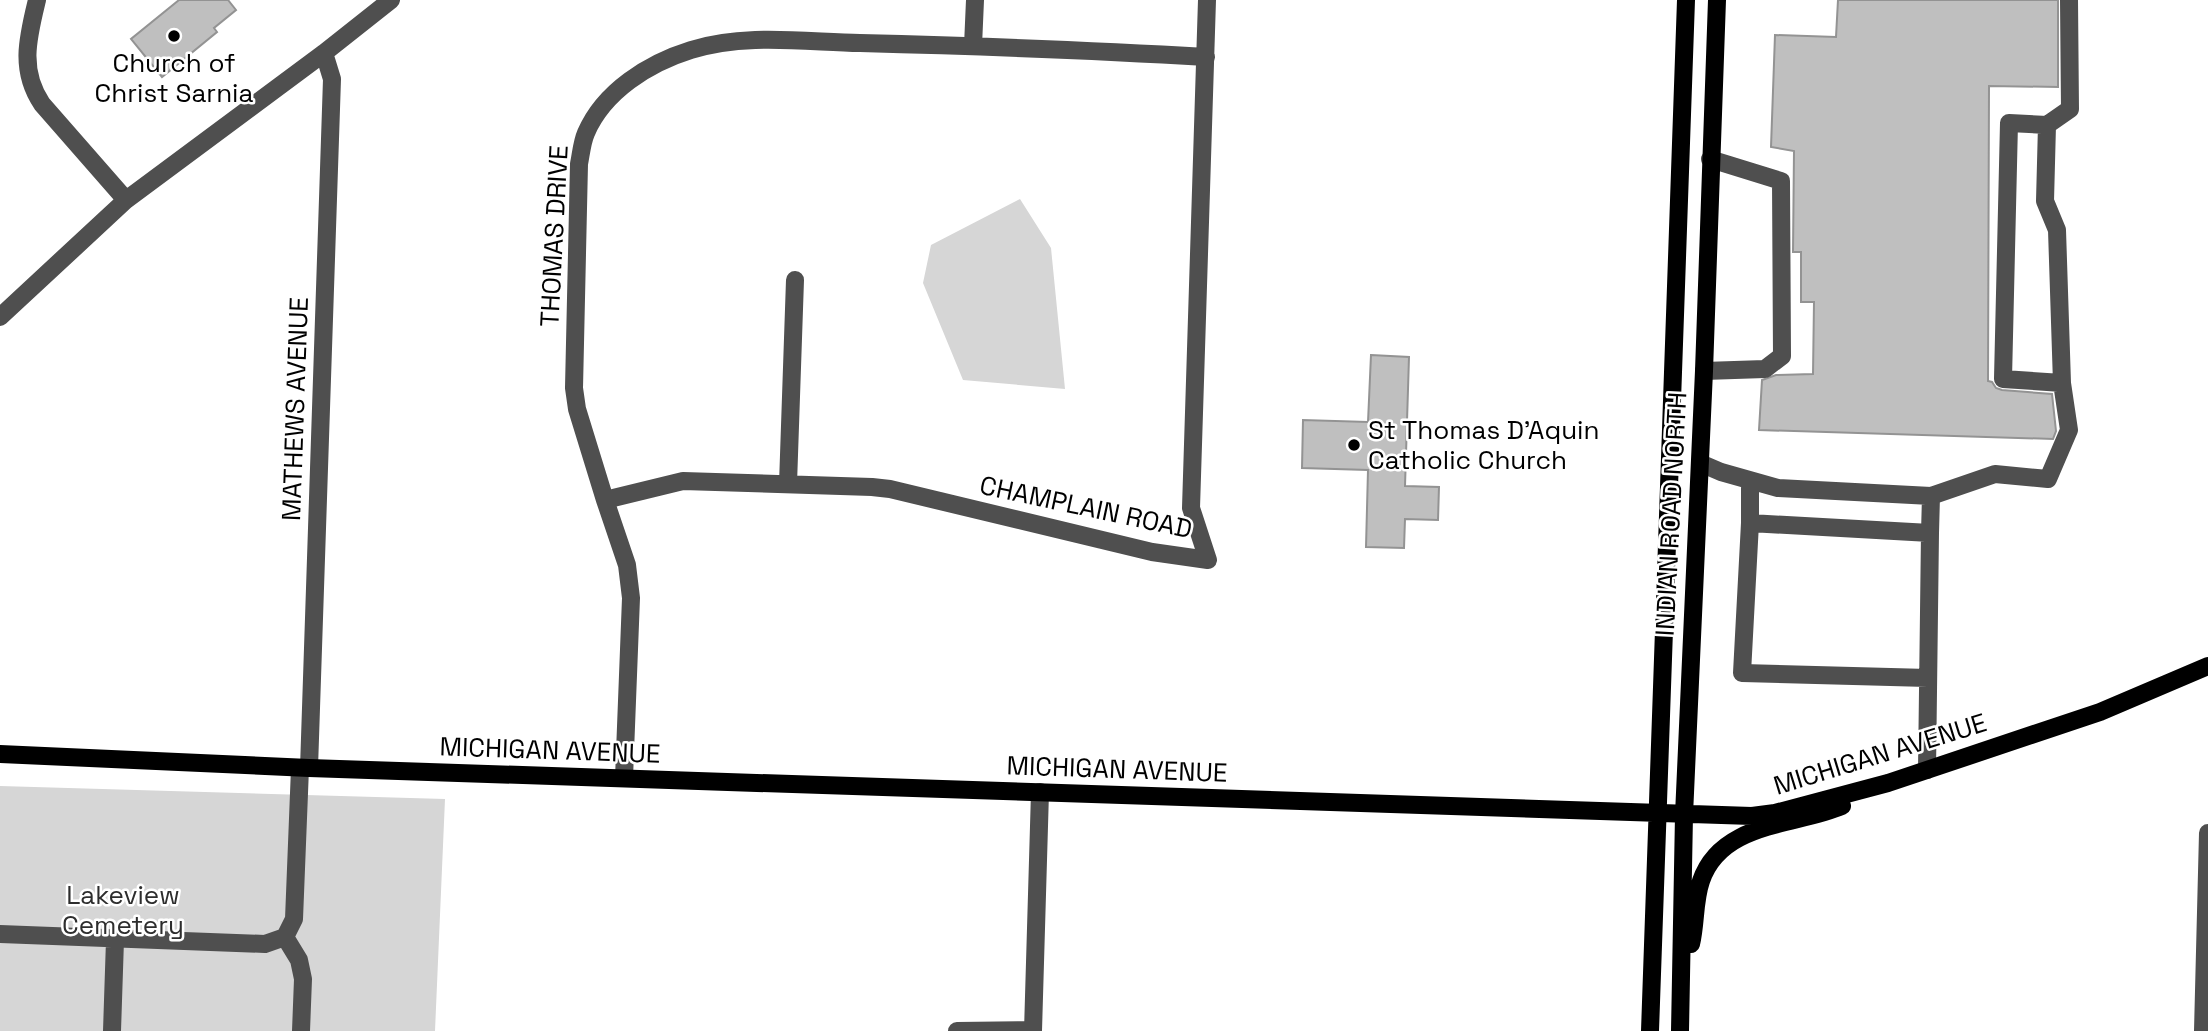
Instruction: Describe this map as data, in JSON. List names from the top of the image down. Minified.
{"streets":{"main road":["INDIAN ROAD NORTH","MICHIGAN AVENUE"],"street":["THOMAS DRIVE","MATHEWS AVENUE","CHAMPLAIN ROAD"]},"crossings":[["THOMAS DRIVE","CHAMPLAIN ROAD"],["THOMAS DRIVE","MICHIGAN AVENUE"],["MATHEWS AVENUE","MICHIGAN AVENUE"],["INDIAN ROAD NORTH","MICHIGAN AVENUE"]],"parks":["Lakeview Cemetery"],"places":["Church of Christ Sarnia","St Thomas D'Aquin Catholic Church"]}
